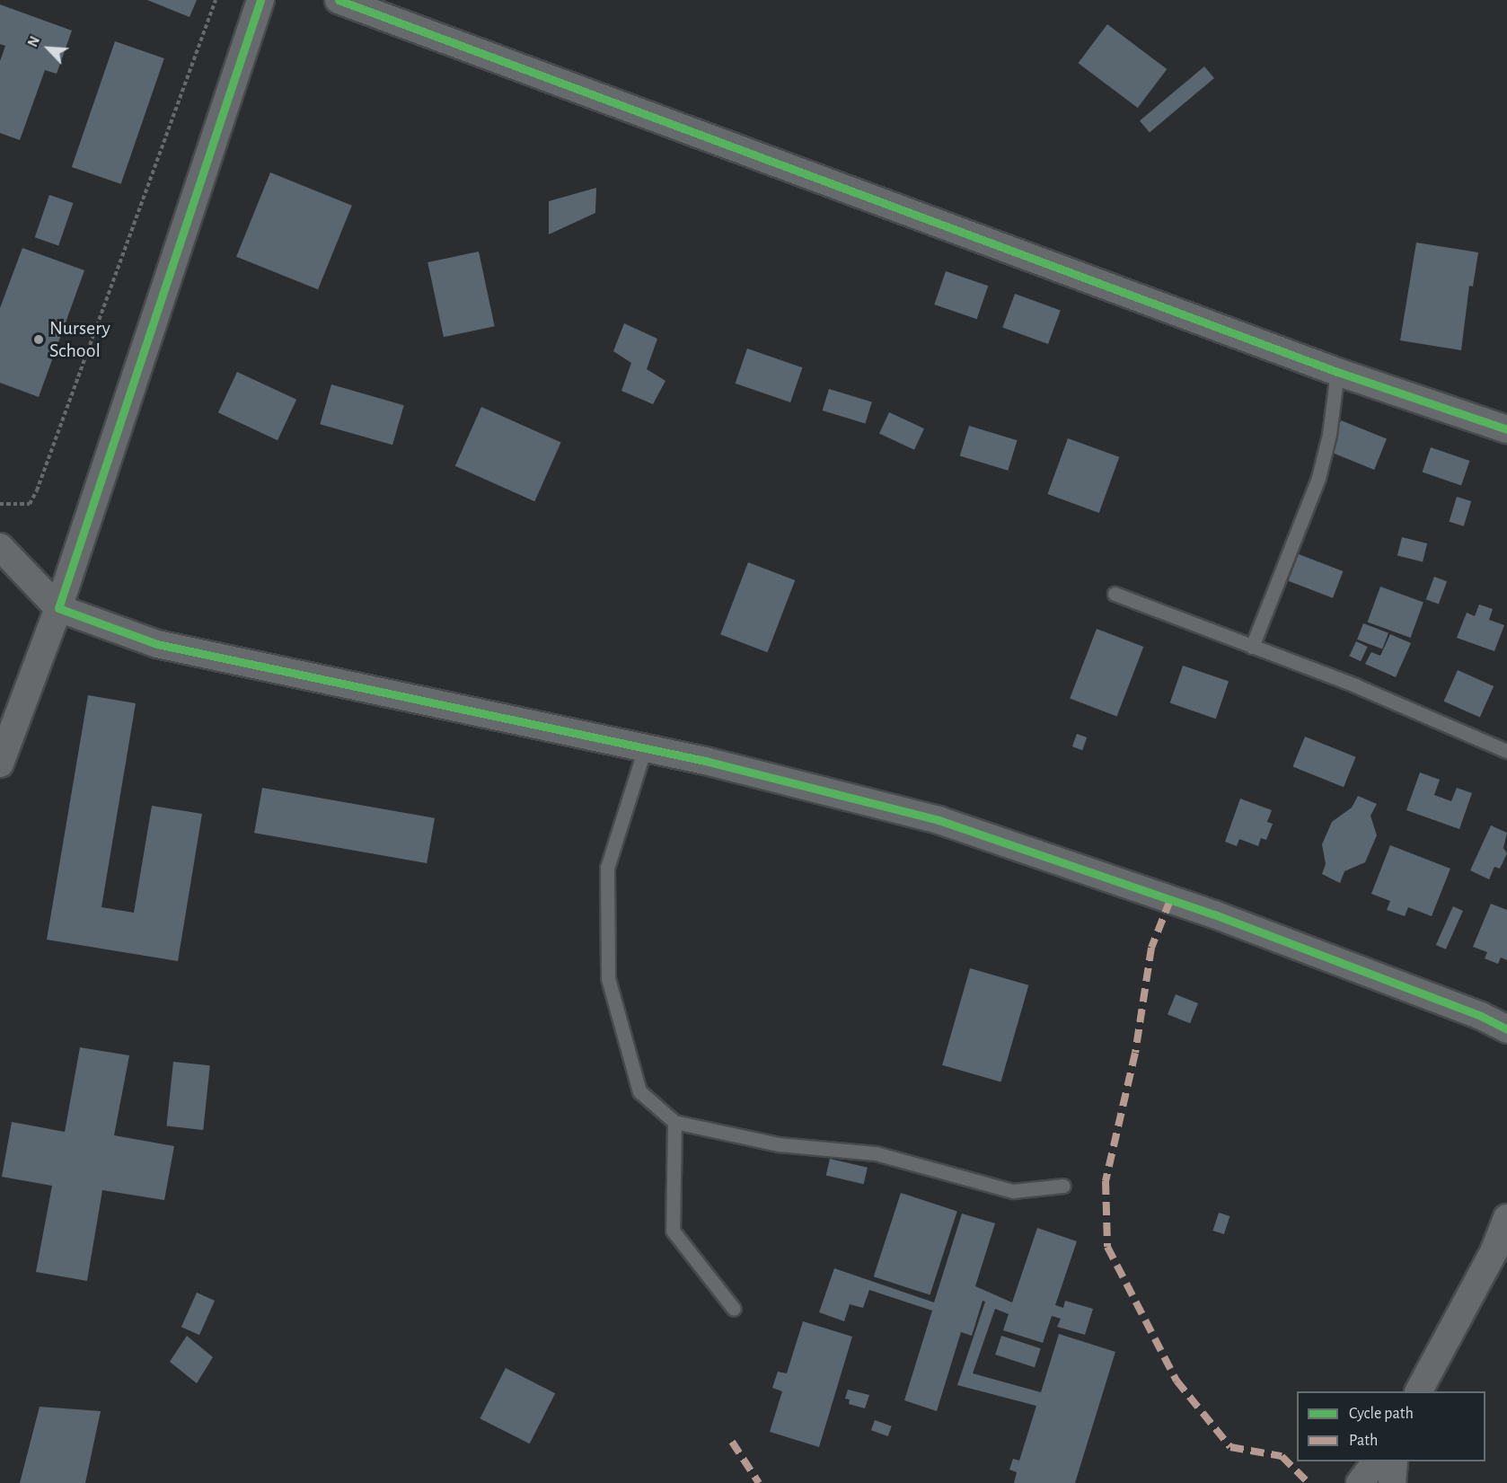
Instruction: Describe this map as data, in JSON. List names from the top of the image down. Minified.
{"places":["Nursery School"],"legend":["Cycle path","Path"],"north":"top left"}
